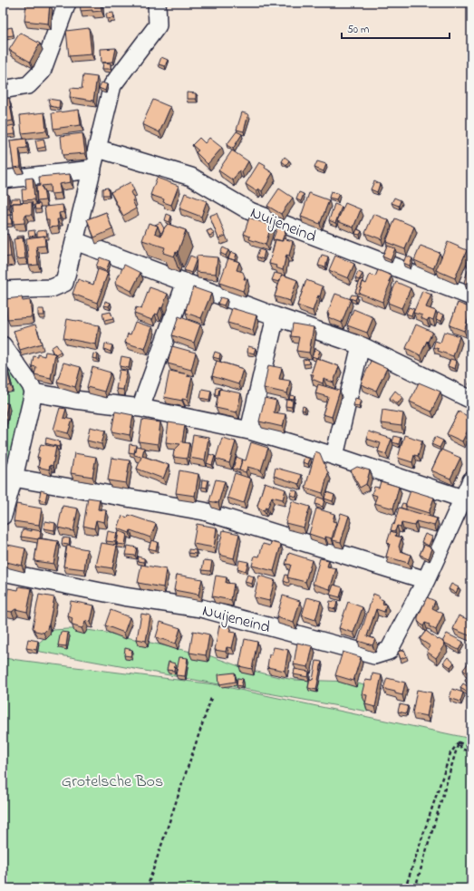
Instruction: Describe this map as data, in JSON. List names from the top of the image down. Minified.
{"streets":{"street":["Nuijeneind"]},"parks":["Grotelsche Bos"],"scale_bar":"50 m"}
